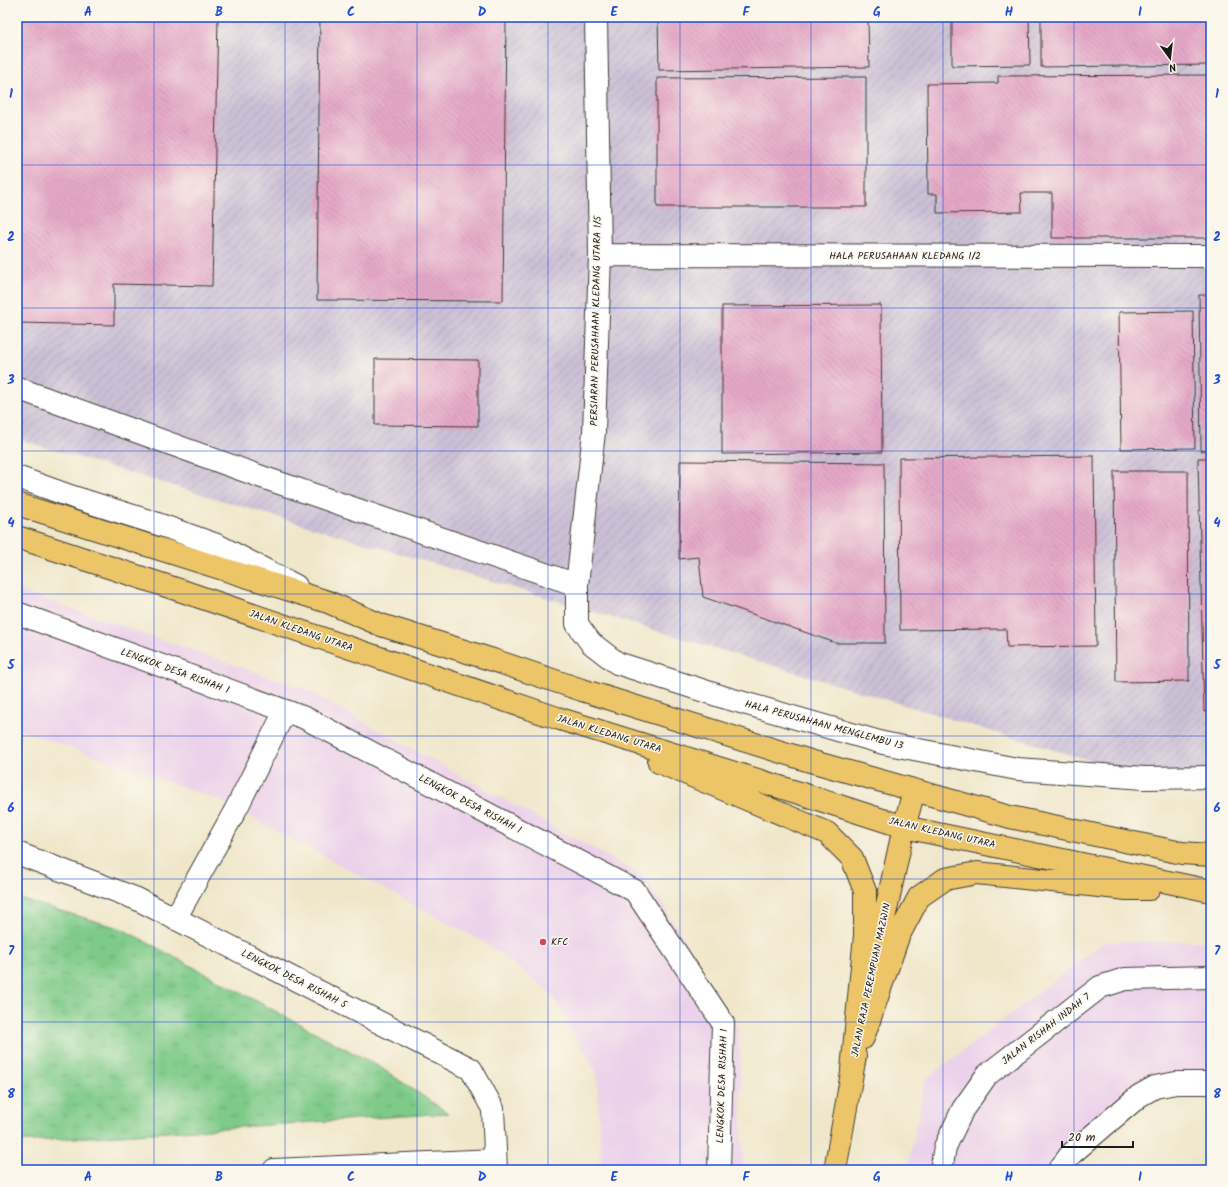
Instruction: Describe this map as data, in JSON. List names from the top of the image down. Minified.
{"streets":{"main road":["JALAN KLEDANG UTARA","JALAN RAJA PEREMPUAN MAZWIN"],"street":["HALA PERUSAHAAN KLEDANG 1/2","PERSIARAN PERUSAHAAN KLEDANG UTARA 1/5","LENGKOK DESA RISHAH 1","HALA PERUSAHAAN MENGLEMBU 13","LENGKOK DESA RISHAH 5","JALAN RISHAH INDAH 7"]},"crossings":[["HALA PERUSAHAAN KLEDANG 1/2","PERSIARAN PERUSAHAAN KLEDANG UTARA 1/5"],["PERSIARAN PERUSAHAAN KLEDANG UTARA 1/5","HALA PERUSAHAAN MENGLEMBU 13"],["JALAN KLEDANG UTARA","JALAN RAJA PEREMPUAN MAZWIN"]],"places":["KFC"],"scale_bar":"20 m","north":"bottom","grid":{"columns":["A","B","C","D","E","F","G","H","I"],"rows":["1","2","3","4","5","6","7","8"]}}
